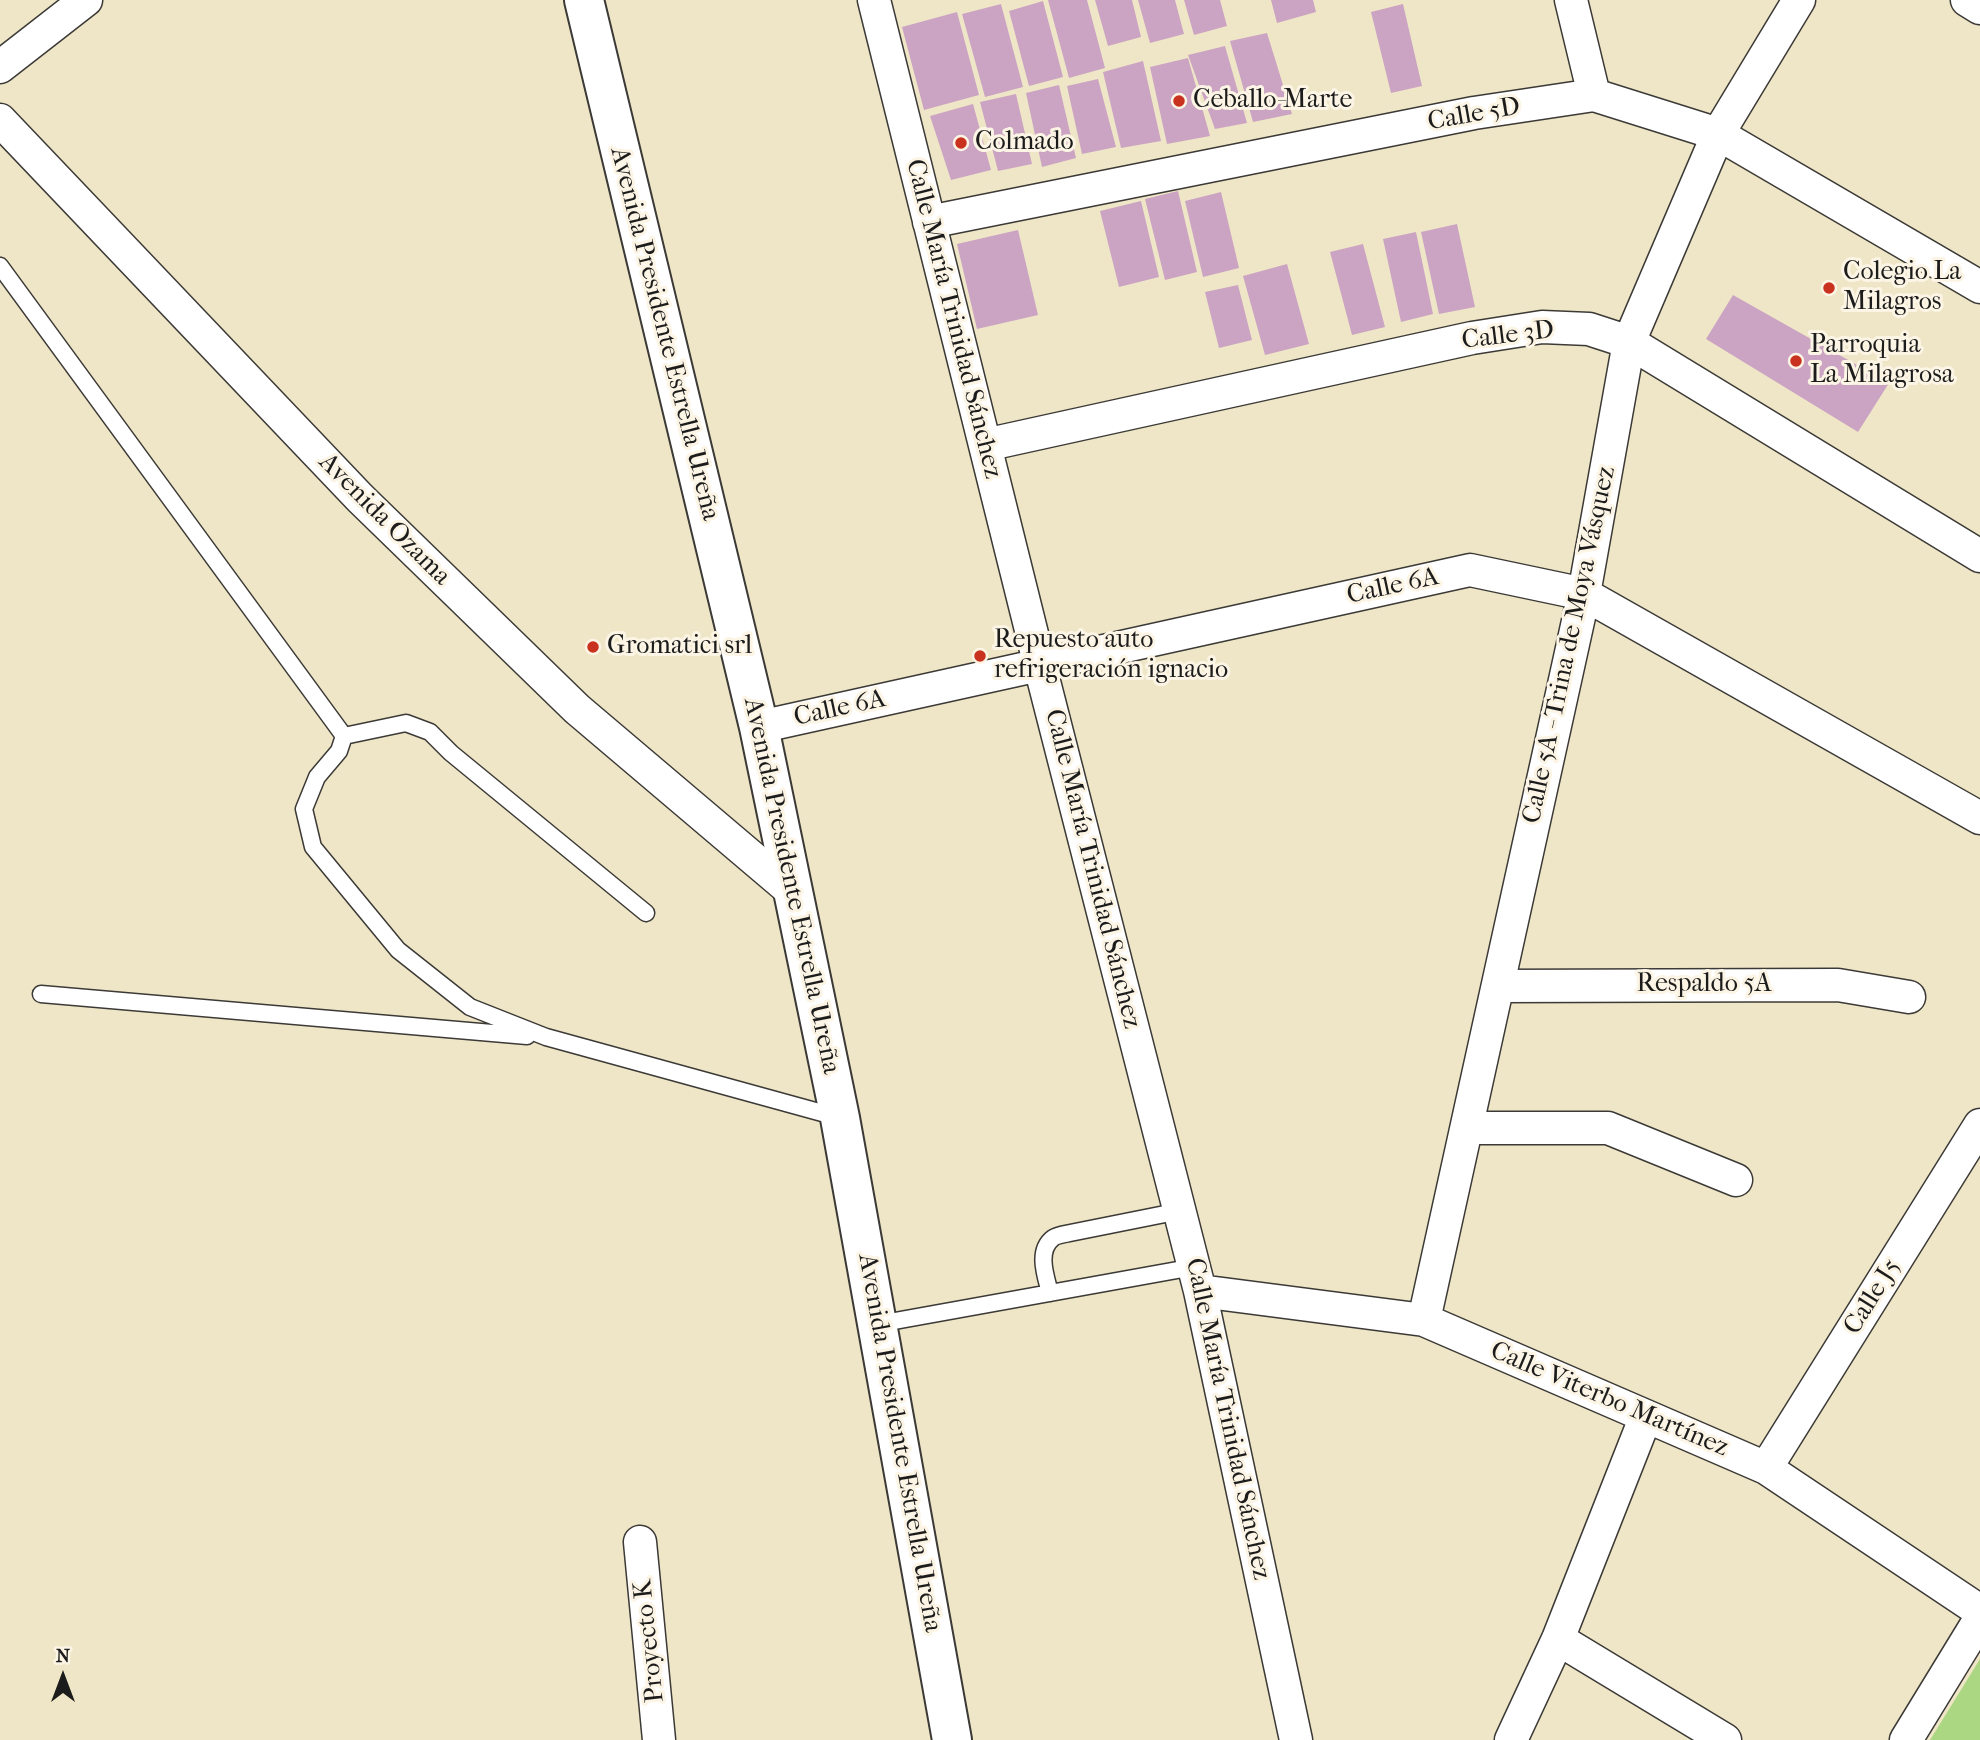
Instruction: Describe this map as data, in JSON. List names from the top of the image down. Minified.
{"streets":{"main road":["Avenida Presidente Estrella Ureña"],"street":["Calle 5D","Calle María Trinidad Sánchez","Calle 3D","Avenida Ozama","Calle 6A","Calle 5A - Trina de Moya Vásquez","Respaldo 5A","Calle J5","Calle Viterbo Martínez","Proyecto K"]},"crossings":[["Calle 5D","Calle María Trinidad Sánchez"],["Calle 5D","Calle 5A - Trina de Moya Vásquez"],["Calle María Trinidad Sánchez","Calle 3D"],["Calle María Trinidad Sánchez","Calle 6A"],["Calle María Trinidad Sánchez","Calle Viterbo Martínez"],["Avenida Presidente Estrella Ureña","Avenida Ozama"],["Avenida Presidente Estrella Ureña","Calle 6A"],["Calle 3D","Calle 5A - Trina de Moya Vásquez"],["Calle 6A","Calle 5A - Trina de Moya Vásquez"],["Calle 5A - Trina de Moya Vásquez","Respaldo 5A"],["Calle 5A - Trina de Moya Vásquez","Calle Viterbo Martínez"],["Calle J5","Calle Viterbo Martínez"]],"places":["Ceballo-Marte","Colmado","Colegio La Milagros","Parroquia La Milagrosa","Gromatici srl","Repuesto auto refrigeración ignacio"],"north":"top"}
